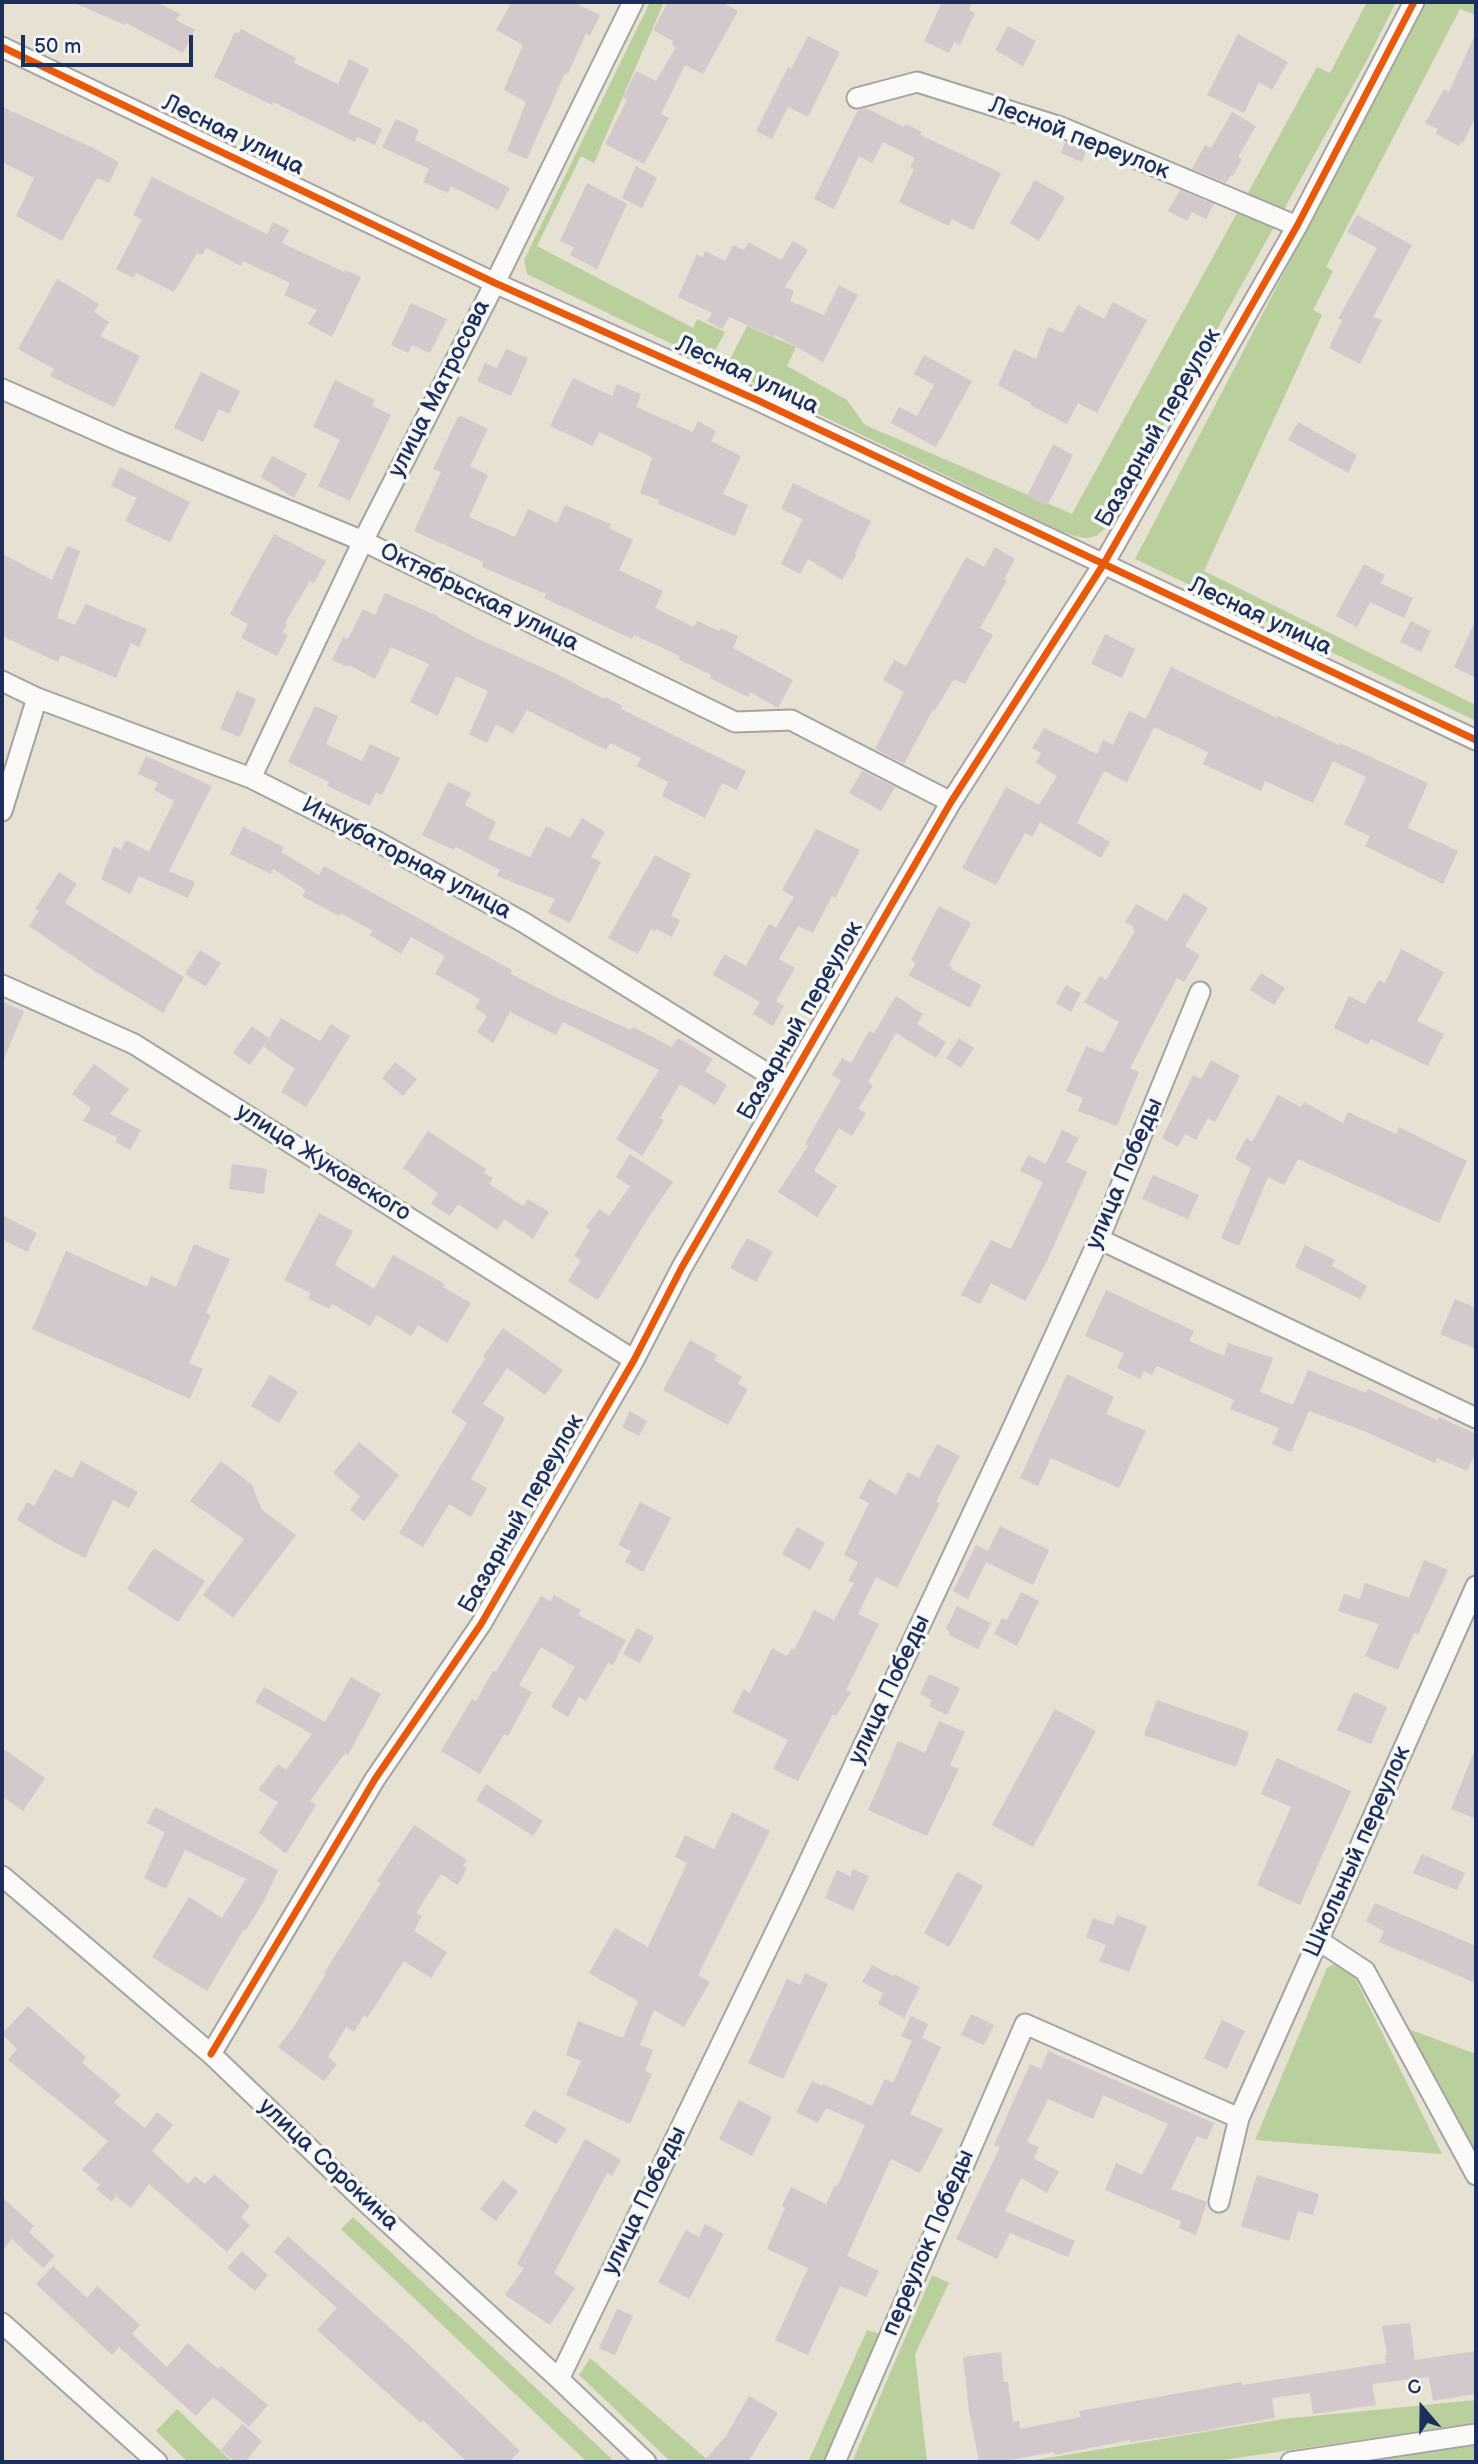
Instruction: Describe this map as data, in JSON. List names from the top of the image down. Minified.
{"streets":{"street":["Лесная улица","Лесной переулок","улица Матросова","Базарный переулок","Октябрьская улица","Инкубаторная улица","улица Жуковского","улица Победы","Школьный переулок","улица Сорокина","переулок Победы"]},"crossings":[["Лесная улица","улица Матросова"],["Лесная улица","Базарный переулок"],["Лесной переулок","Базарный переулок"],["улица Матросова","Октябрьская улица"],["улица Матросова","Инкубаторная улица"],["Базарный переулок","Октябрьская улица"],["Базарный переулок","Инкубаторная улица"],["Базарный переулок","улица Жуковского"],["Базарный переулок","улица Сорокина"],["улица Победы","улица Сорокина"],["Школьный переулок","переулок Победы"]],"scale_bar":"50 m","north":"top"}
